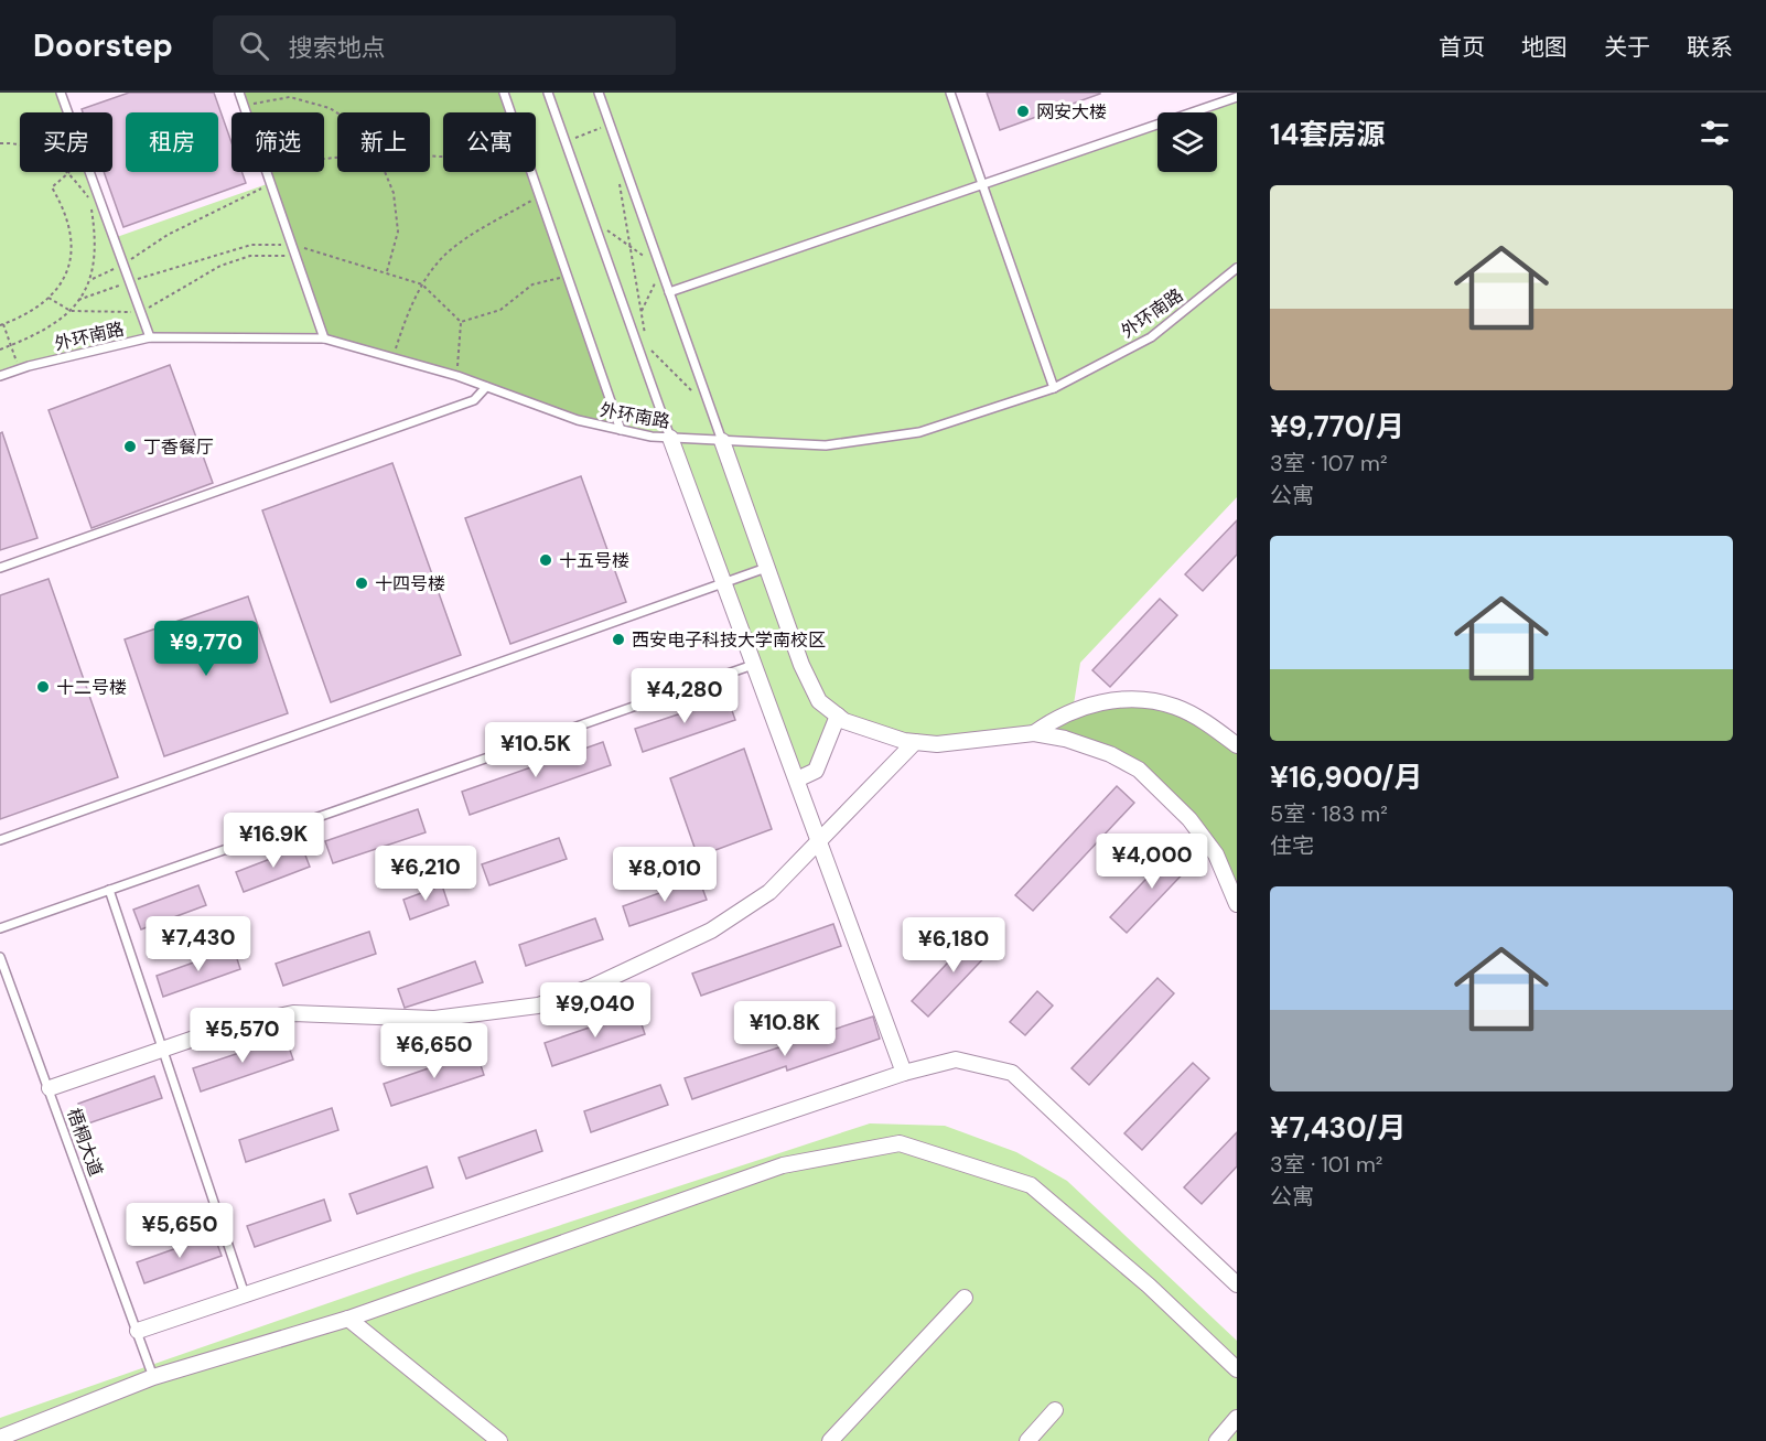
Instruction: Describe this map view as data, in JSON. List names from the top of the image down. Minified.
{"streets":{"lane":["外环南路","梧桐大道"]},"places":["网安大楼","丁香餐厅","十五号楼","十四号楼","西安电子科技大学南校区","十二号楼"],"page":{"header":"Doorstep","search":"搜索地点","nav":["首页","地图","关于","联系"],"heading":"14套房源","chip":["买房","租房","筛选","新上","公寓"],"list":[{"name":"¥9,770/月","note":"3室 · 107 m² · 公寓"},{"name":"¥16,900/月","note":"5室 · 183 m² · 住宅"},{"name":"¥7,430/月","note":"3室 · 101 m² · 公寓"}],"price":["¥9,770","¥4,280","¥10.5K","¥16.9K","¥4,000","¥6,210","¥8,010","¥7,430","¥6,180","¥9,040","¥10.8K","¥5,570","¥6,650","¥5,650"]}}
